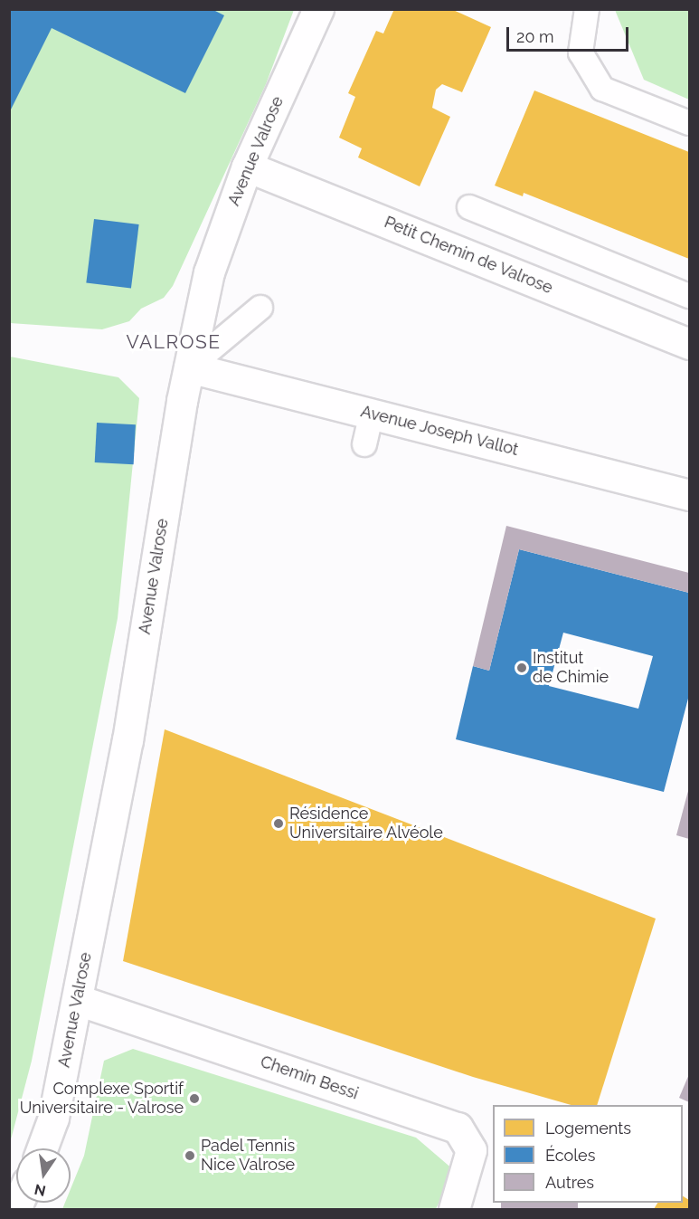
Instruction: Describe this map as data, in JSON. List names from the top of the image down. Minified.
{"streets":{"street":["Avenue Valrose","Petit Chemin de Valrose","Avenue Joseph Vallot","Chemin Bessi"]},"crossings":[["Avenue Valrose","Petit Chemin de Valrose"],["Avenue Valrose","Avenue Joseph Vallot"],["Avenue Valrose","Chemin Bessi"]],"districts":["VALROSE"],"places":["Institut de Chimie","Résidence Universitaire Alvéole","Complexe Sportif Universitaire - Valrose","Padel Tennis Nice Valrose"],"legend":["Logements","Écoles","Autres"],"scale_bar":"20 m","north":"bottom"}
